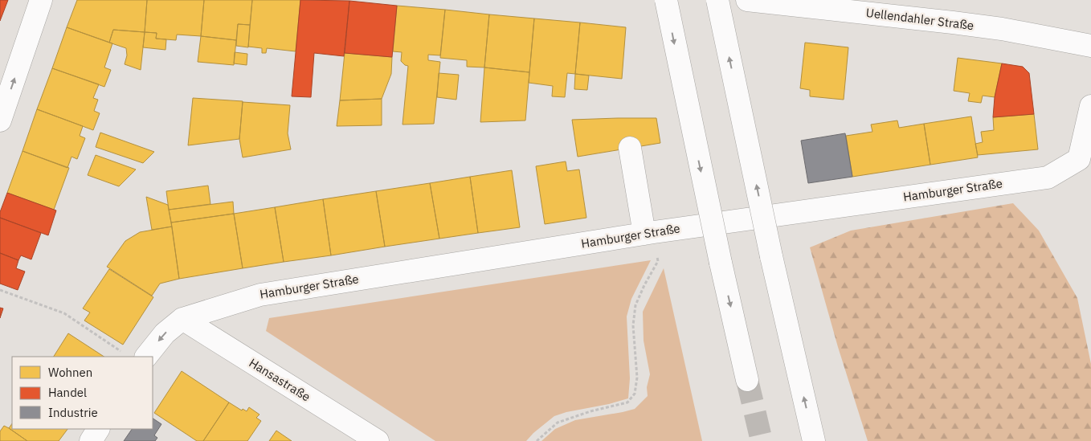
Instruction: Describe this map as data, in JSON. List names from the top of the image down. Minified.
{"streets":{"main road":["Uellendahler Straße","Hamburger Straße","Hansastraße"]},"crossings":[["Hamburger Straße","Hansastraße"]],"legend":["Wohnen","Handel","Industrie"]}
